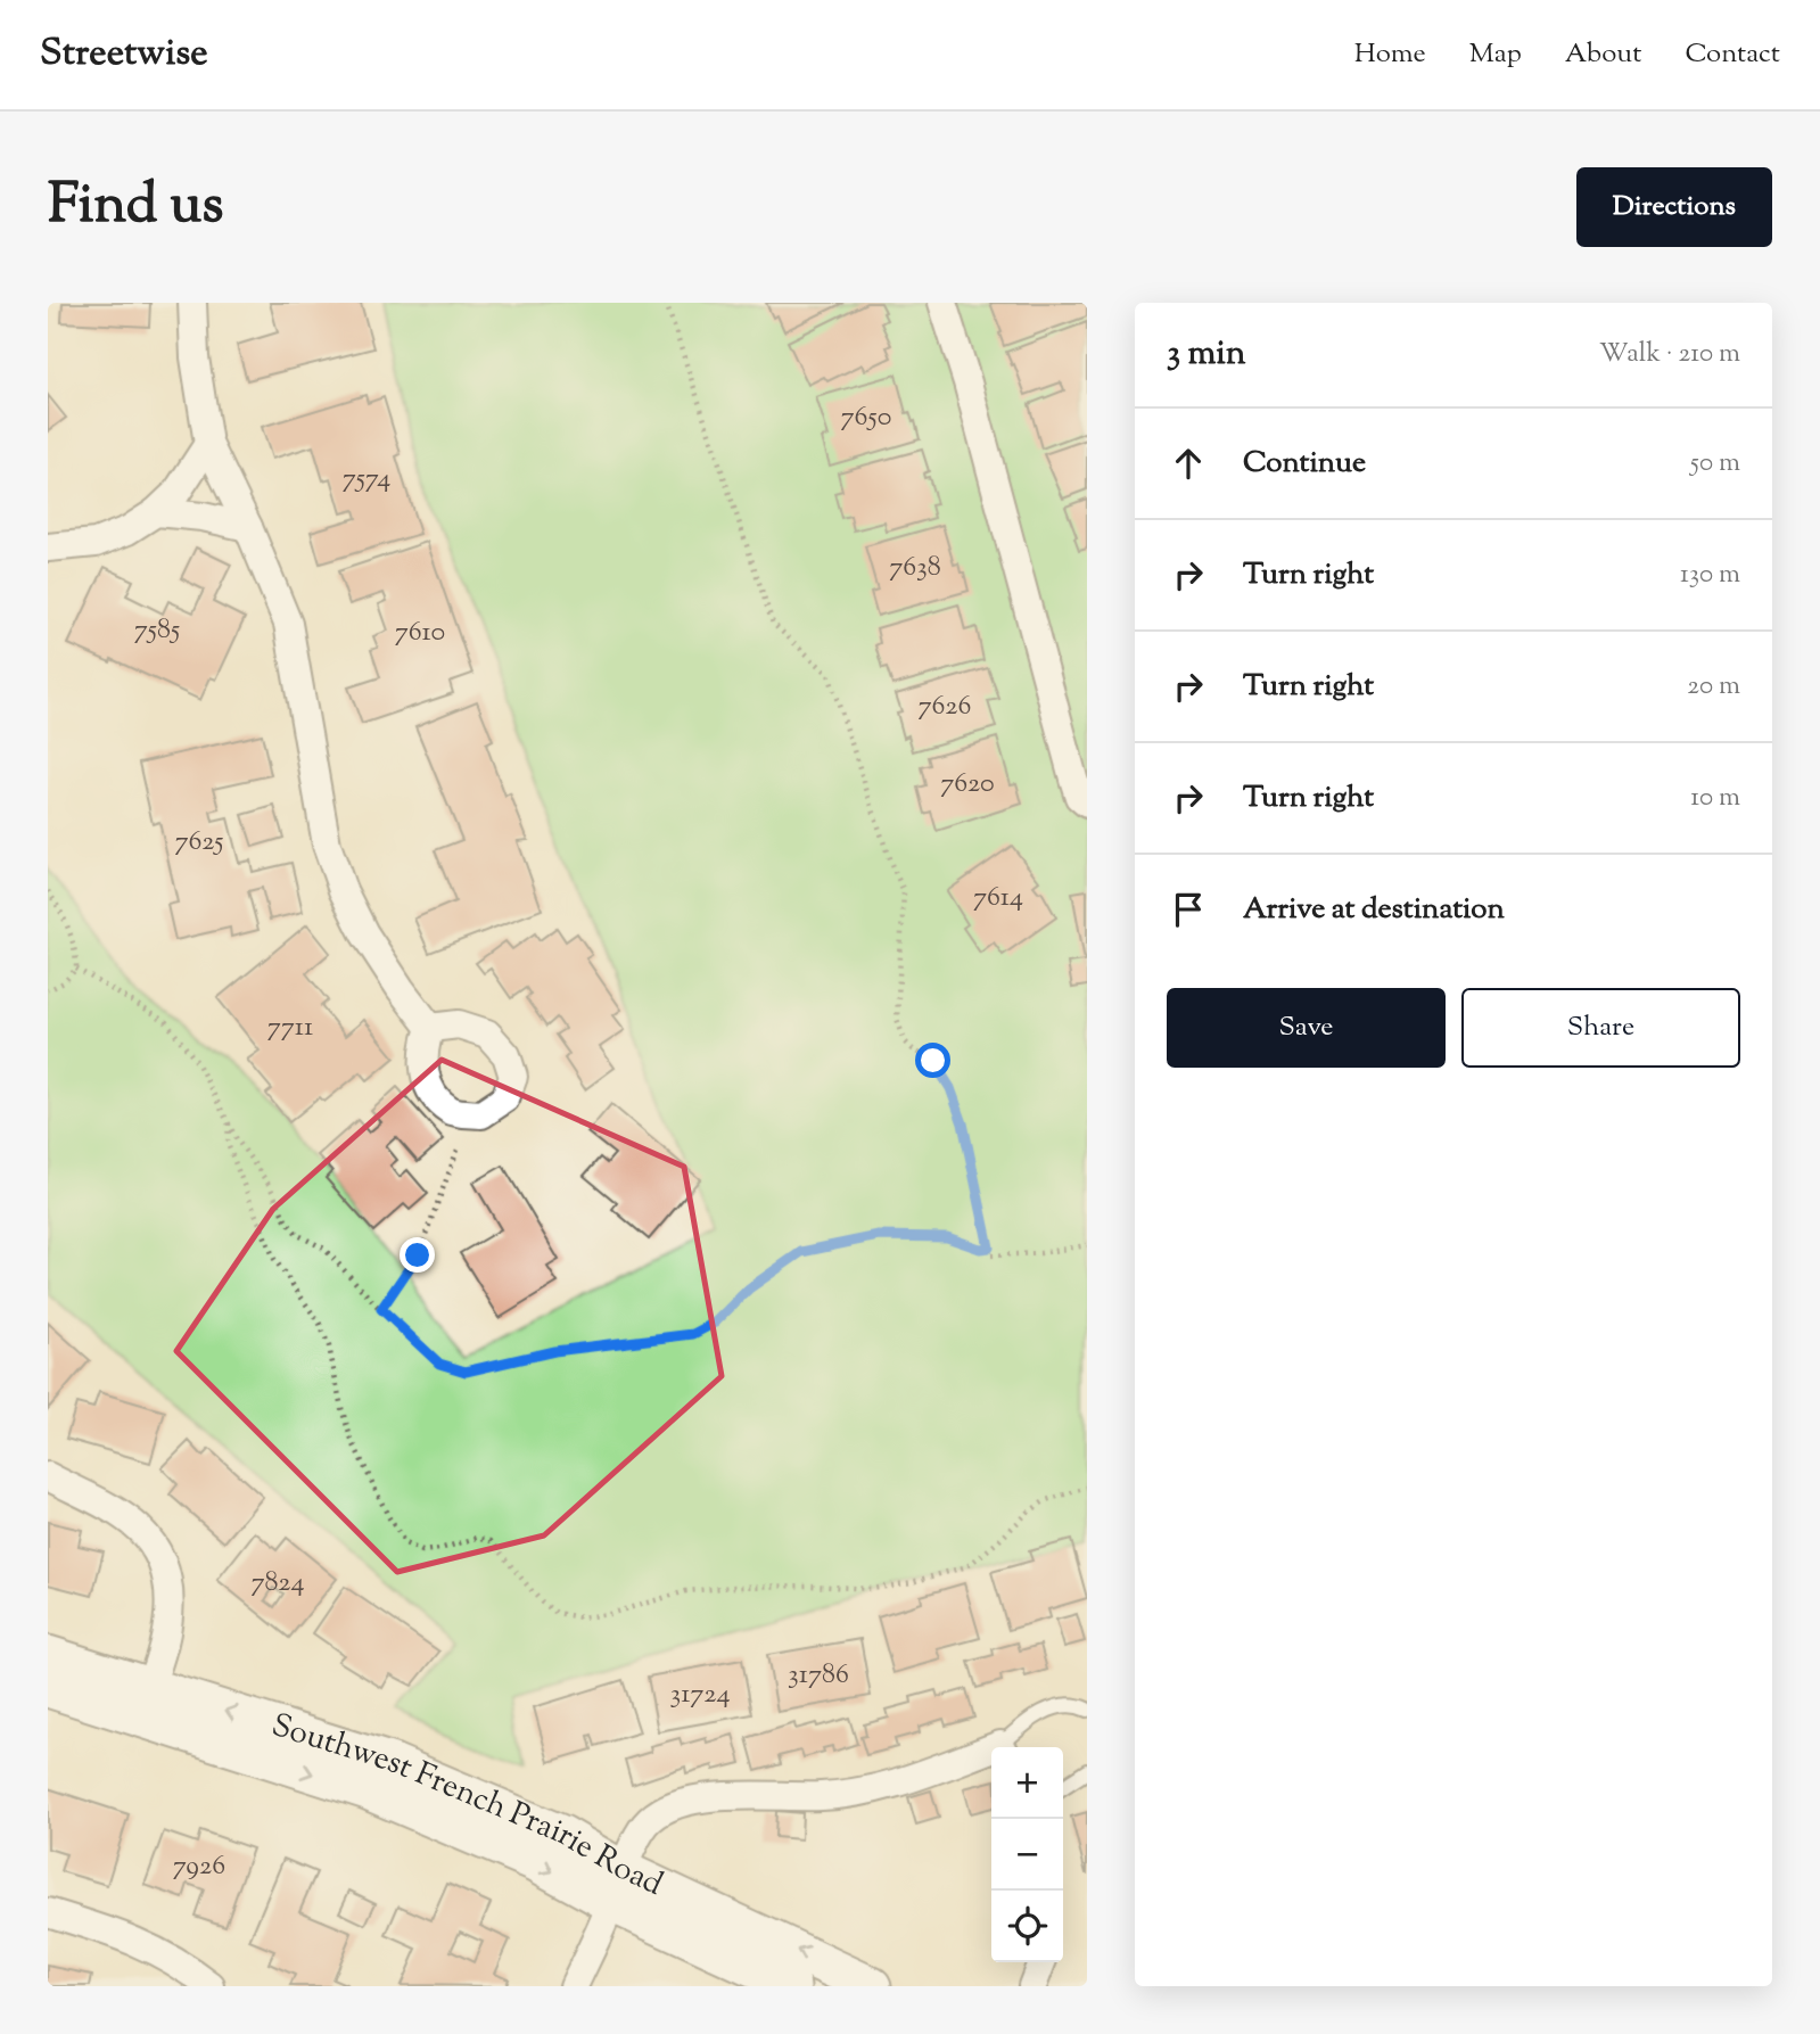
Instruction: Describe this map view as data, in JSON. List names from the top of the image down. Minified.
{"streets":{"street":["Southwest French Prairie Road"]},"house_numbers":["7650","7574","7638","7585","7610","7626","7620","7625","7614","7711","7824","31786","31724","7926"],"page":{"header":"Streetwise","nav":["Home","Map","About","Contact"],"title":"Find us","buttons":["Directions",["Save","Share"]],"heading":["3 min","Walk · 210 m"],"list":[["Continue","50 m"],["Turn right","130 m"],["Turn right","20 m"],["Turn right","10 m"],"Arrive at destination"],"map_buttons":["+","−"]}}
